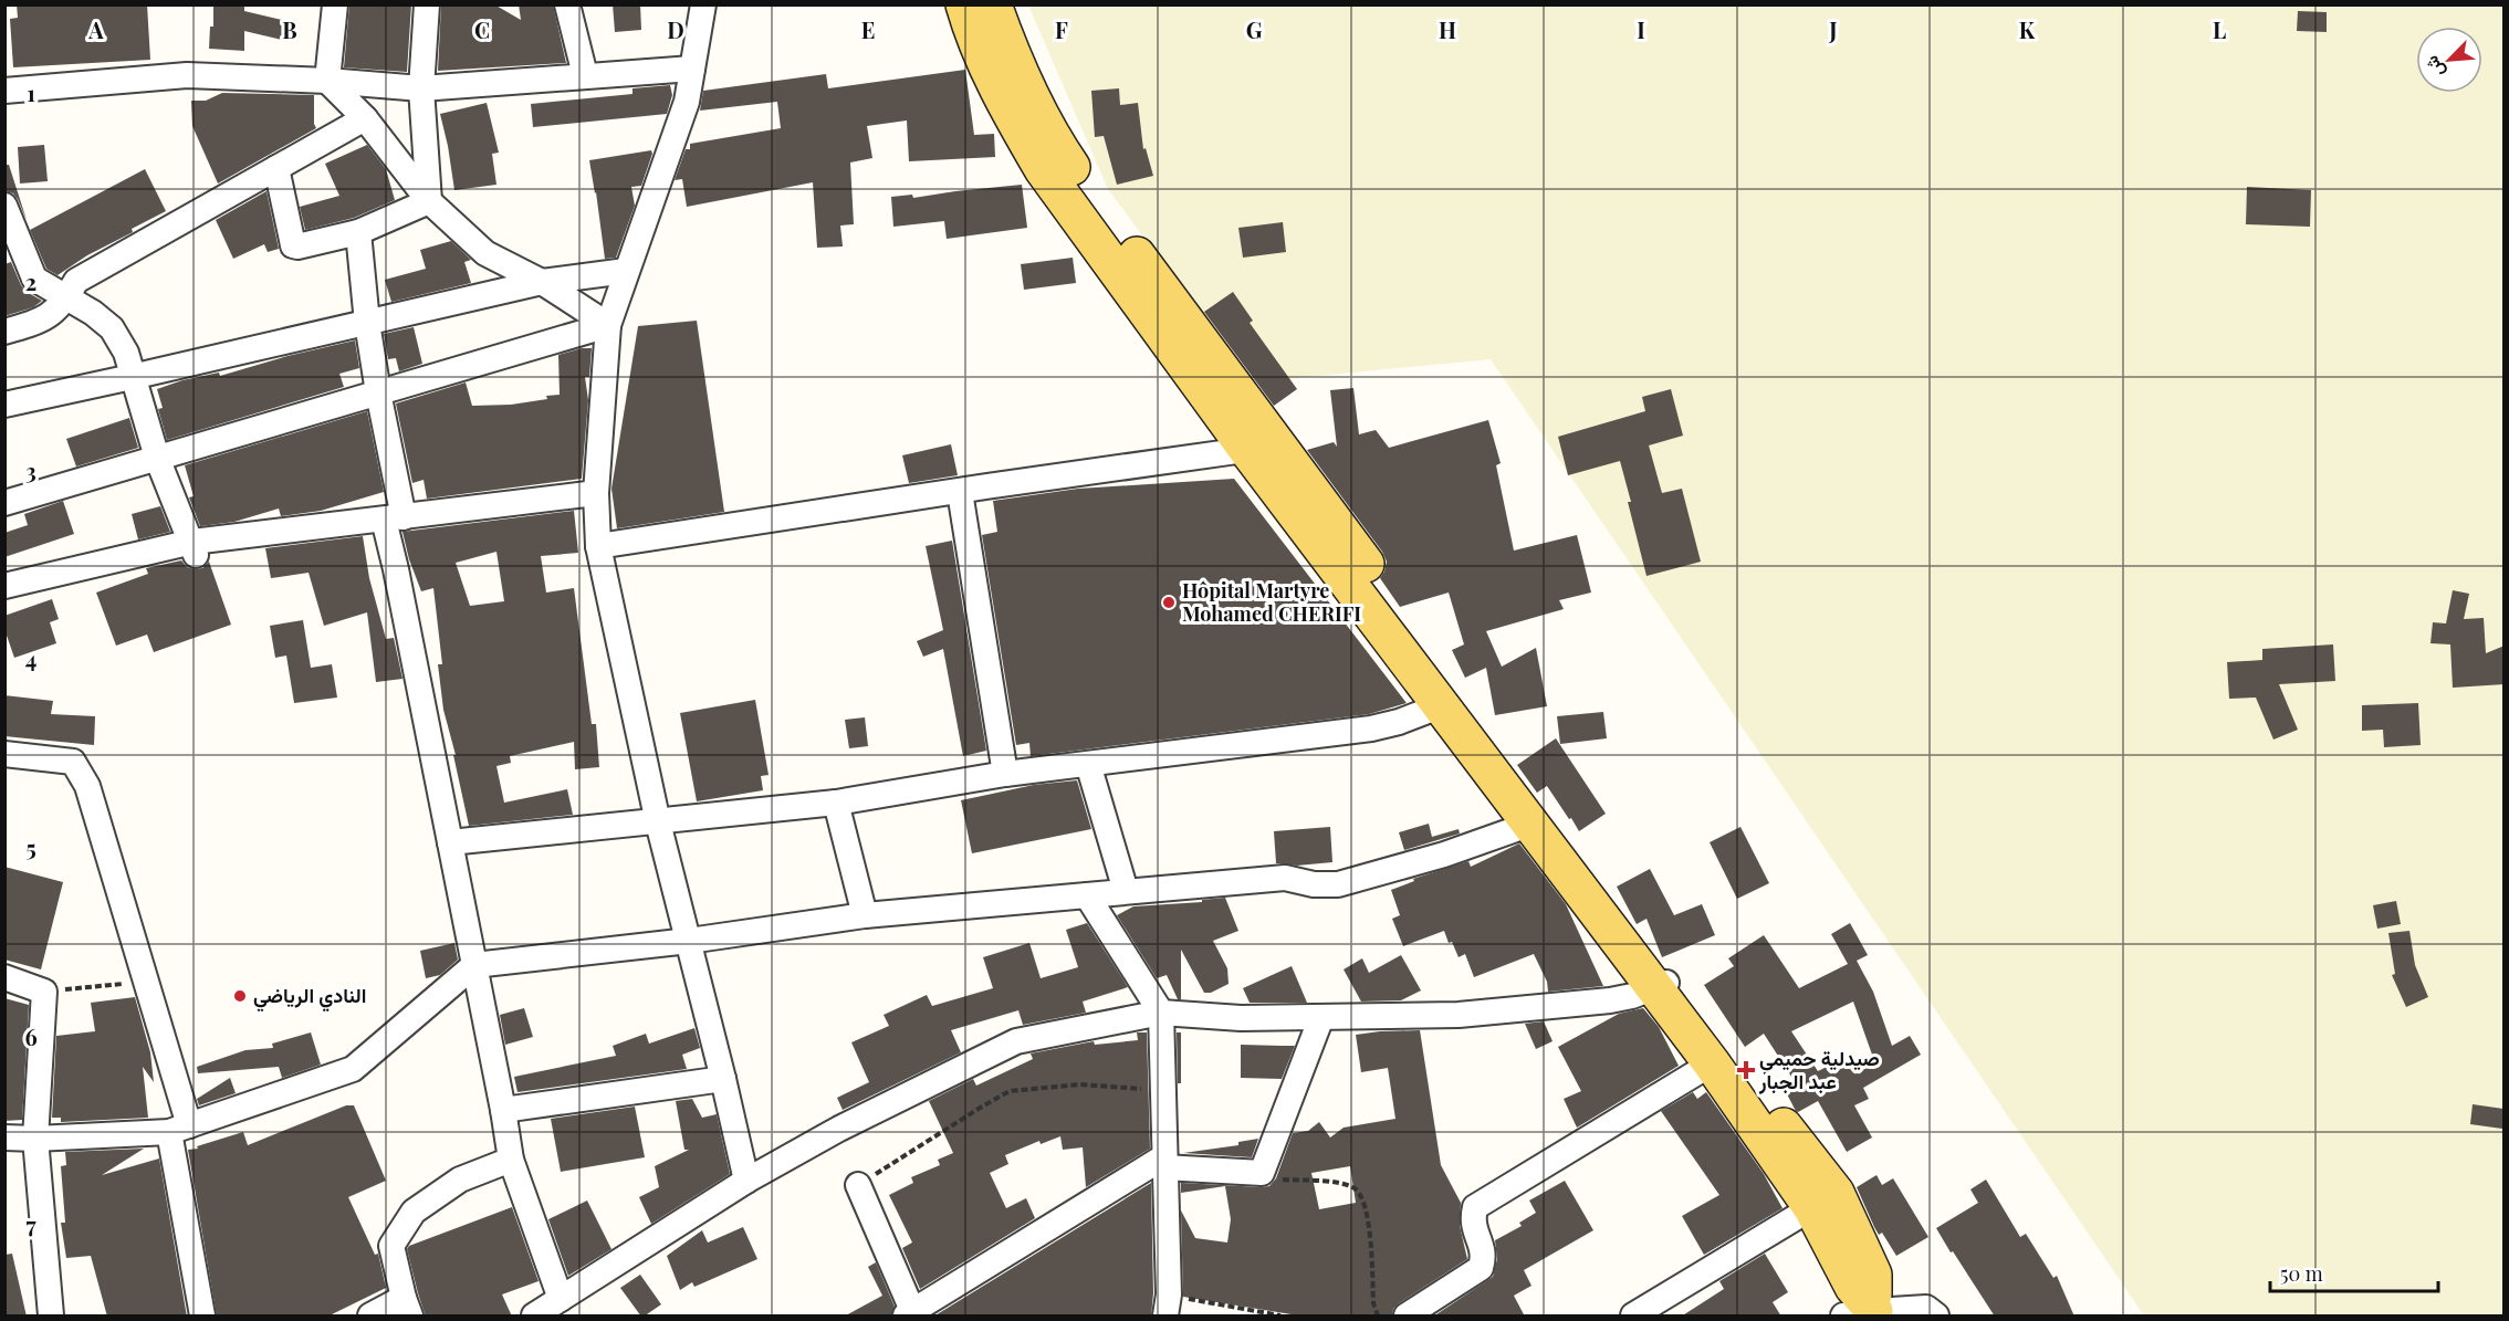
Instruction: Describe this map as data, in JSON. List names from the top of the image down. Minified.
{"places":{"other":["Hôpital Martyre Mohamed CHERIFI","النادي الرياضي"],"health":["صيدلية حميمي عبد الجبار"]},"scale_bar":"50 m","north":"bottom left","grid":{"columns":["A","B","C","D","E","F","G","H","I","J","K","L"],"rows":["1","2","3","4","5","6","7"]}}
